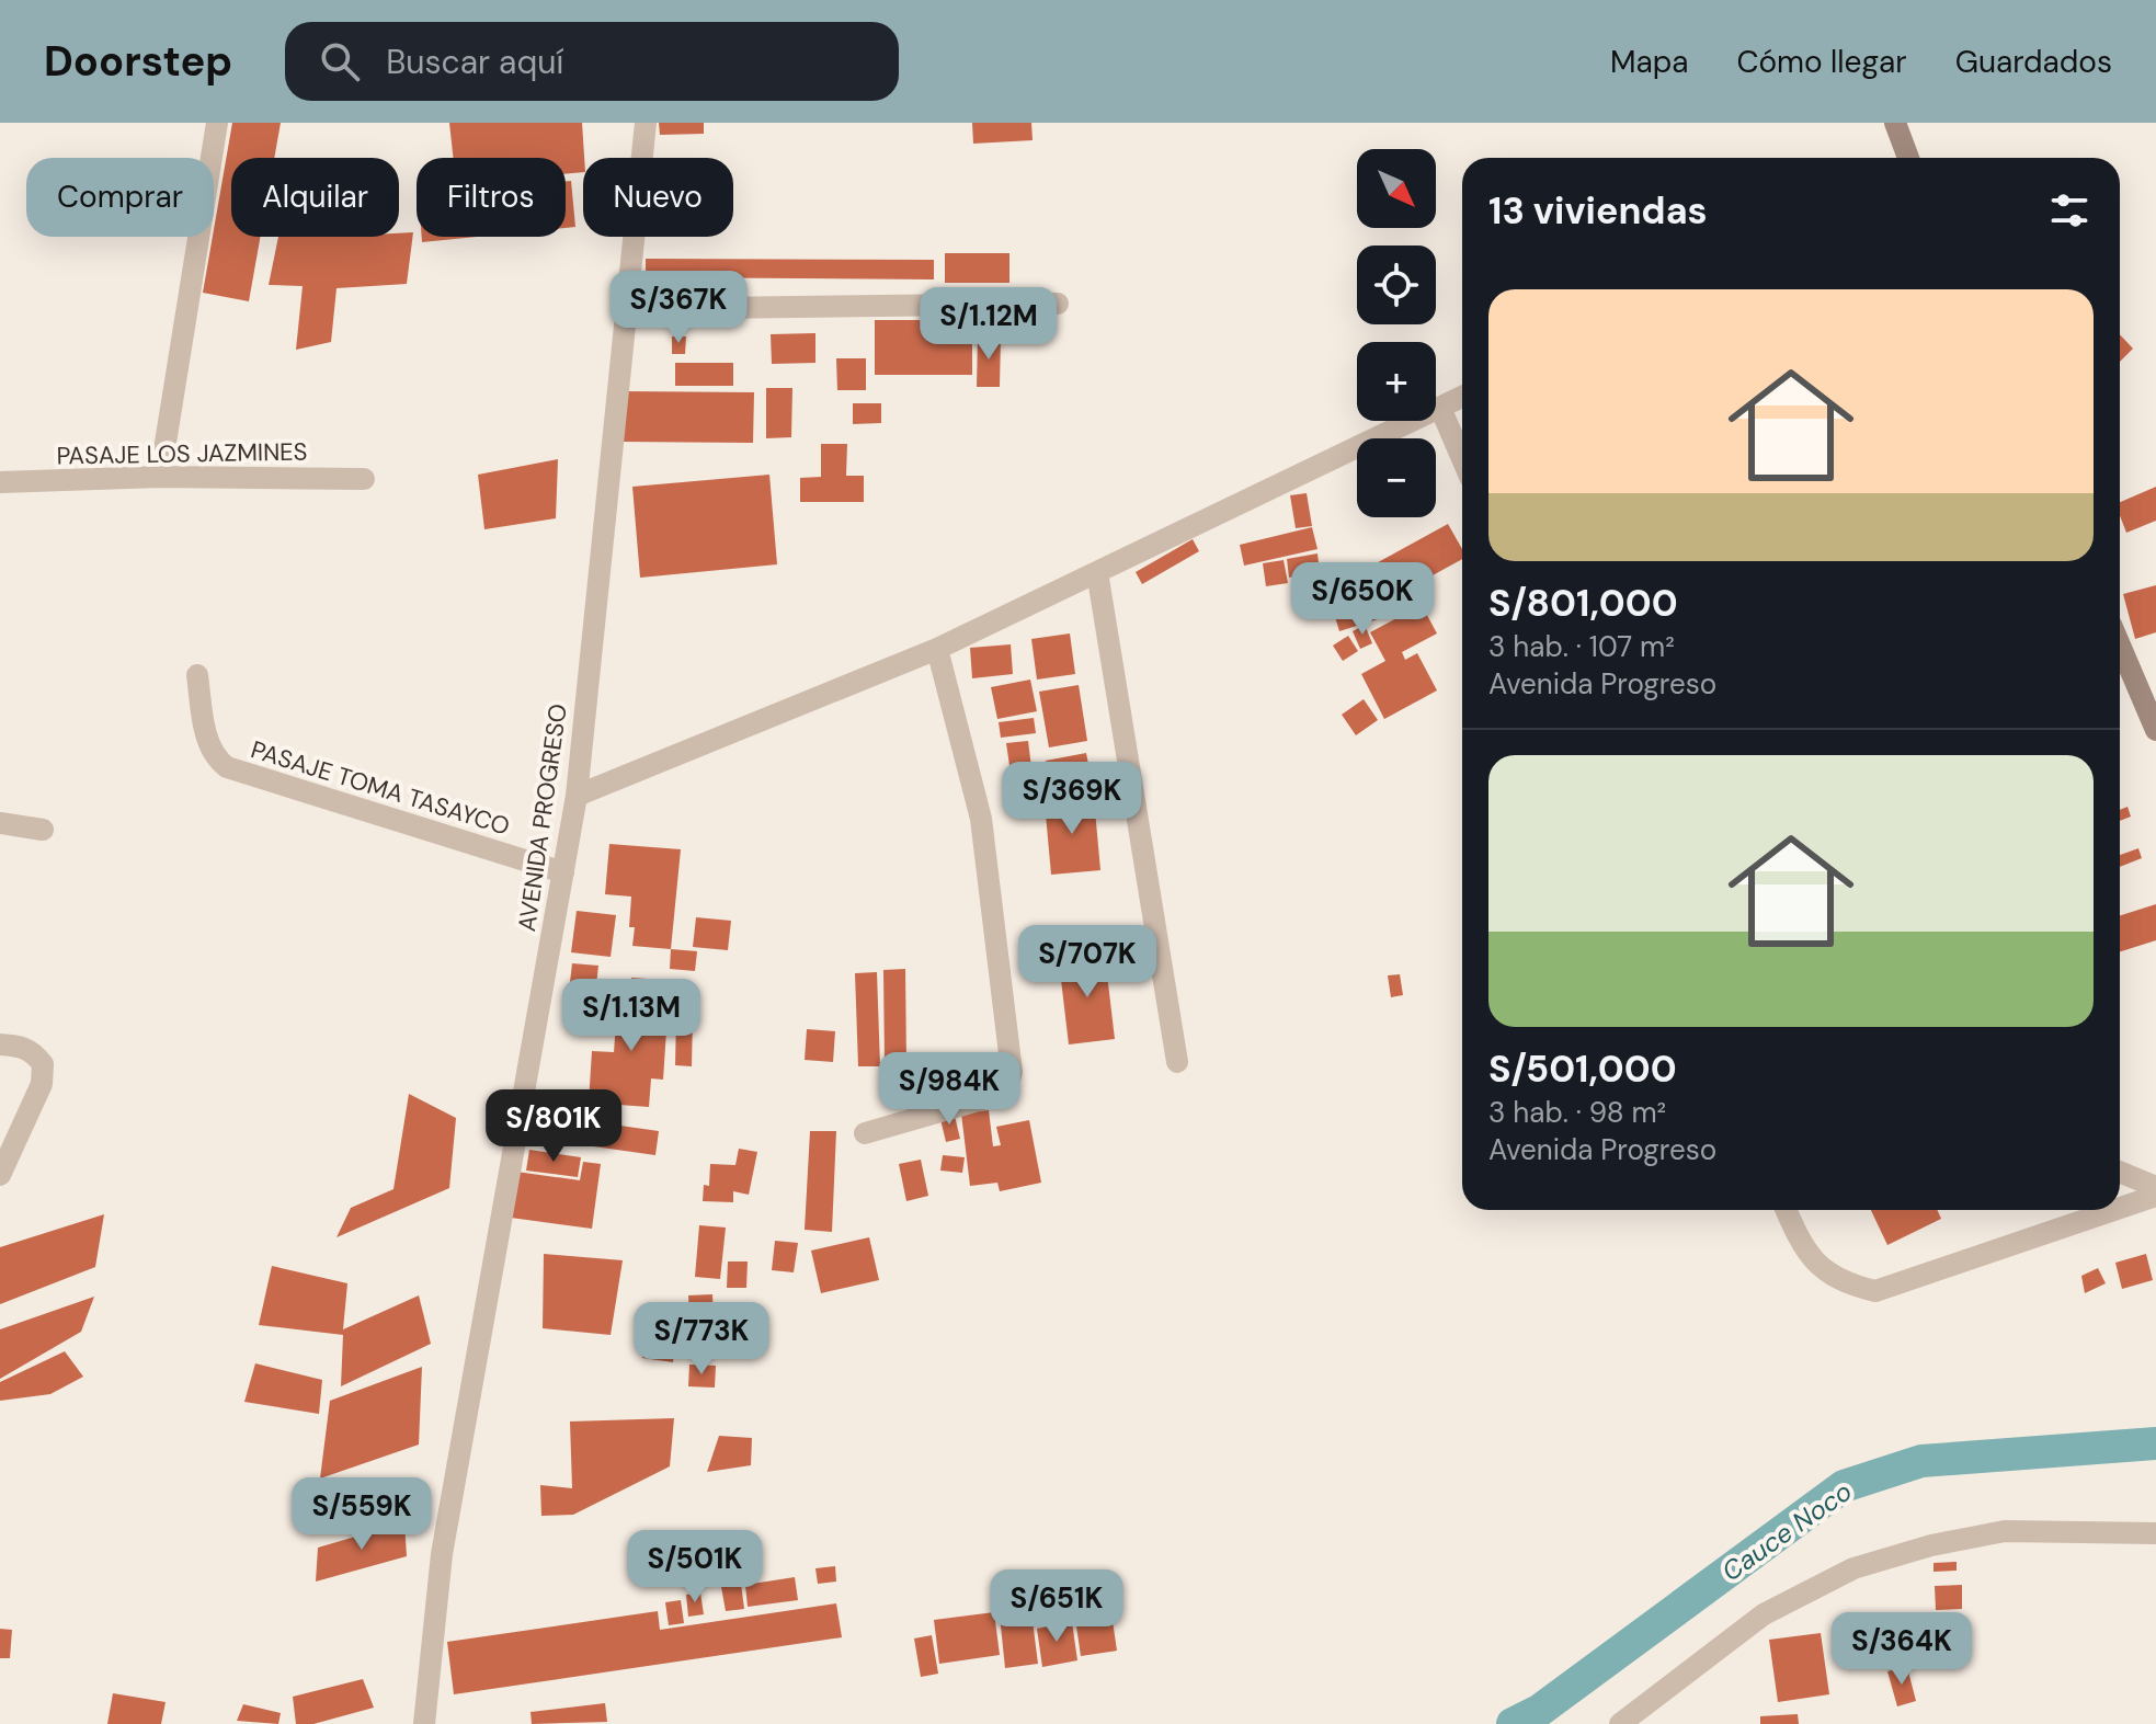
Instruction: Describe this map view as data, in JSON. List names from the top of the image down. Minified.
{"streets":{"street":["PASAJE LOS JAZMINES","PASAJE TOMA TASAYCO","AVENIDA PROGRESO"]},"crossings":[["PASAJE TOMA TASAYCO","AVENIDA PROGRESO"]],"water":["Cauce Noco"],"north":"bottom right","page":{"header":"Doorstep","search":"Buscar aquí","nav":["Mapa","Cómo llegar","Guardados"],"map_buttons":["+","−"],"chip":["Comprar","Alquilar","Filtros","Nuevo"],"heading":"13 viviendas","list":[{"name":"S/801,000","note":"3 hab. · 107 m² · Avenida Progreso"},{"name":"S/501,000","note":"3 hab. · 98 m² · Avenida Progreso"}],"price":["S/367K","S/1.12M","S/650K","S/369K","S/707K","S/1.13M","S/984K","S/801K","S/773K","S/559K","S/501K","S/651K","S/364K"]}}
